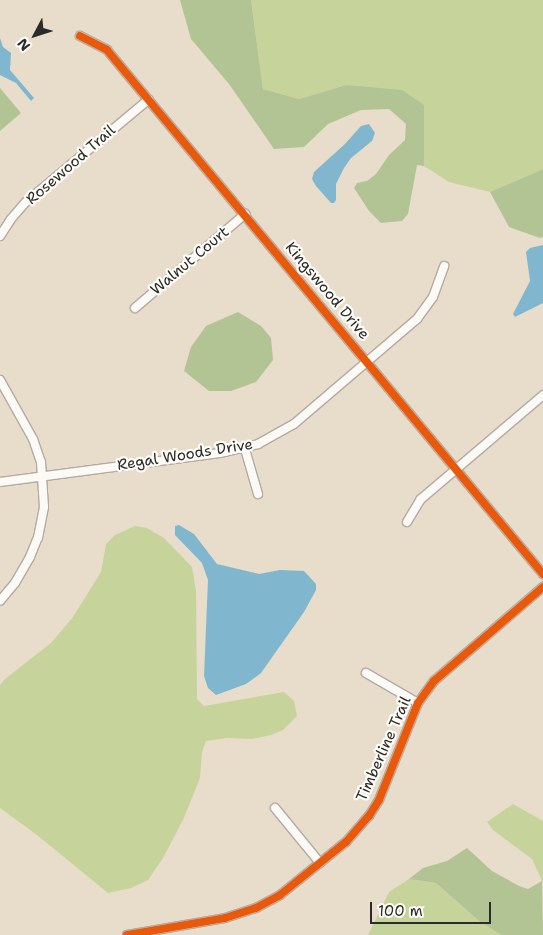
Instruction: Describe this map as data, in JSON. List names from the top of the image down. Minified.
{"streets":{"street":["Rosewood Trail","Walnut Court","Kingswood Drive","Regal Woods Drive","Timberline Trail"]},"crossings":[["Rosewood Trail","Kingswood Drive"],["Walnut Court","Kingswood Drive"],["Kingswood Drive","Regal Woods Drive"]],"scale_bar":"100 m","north":"bottom left"}
